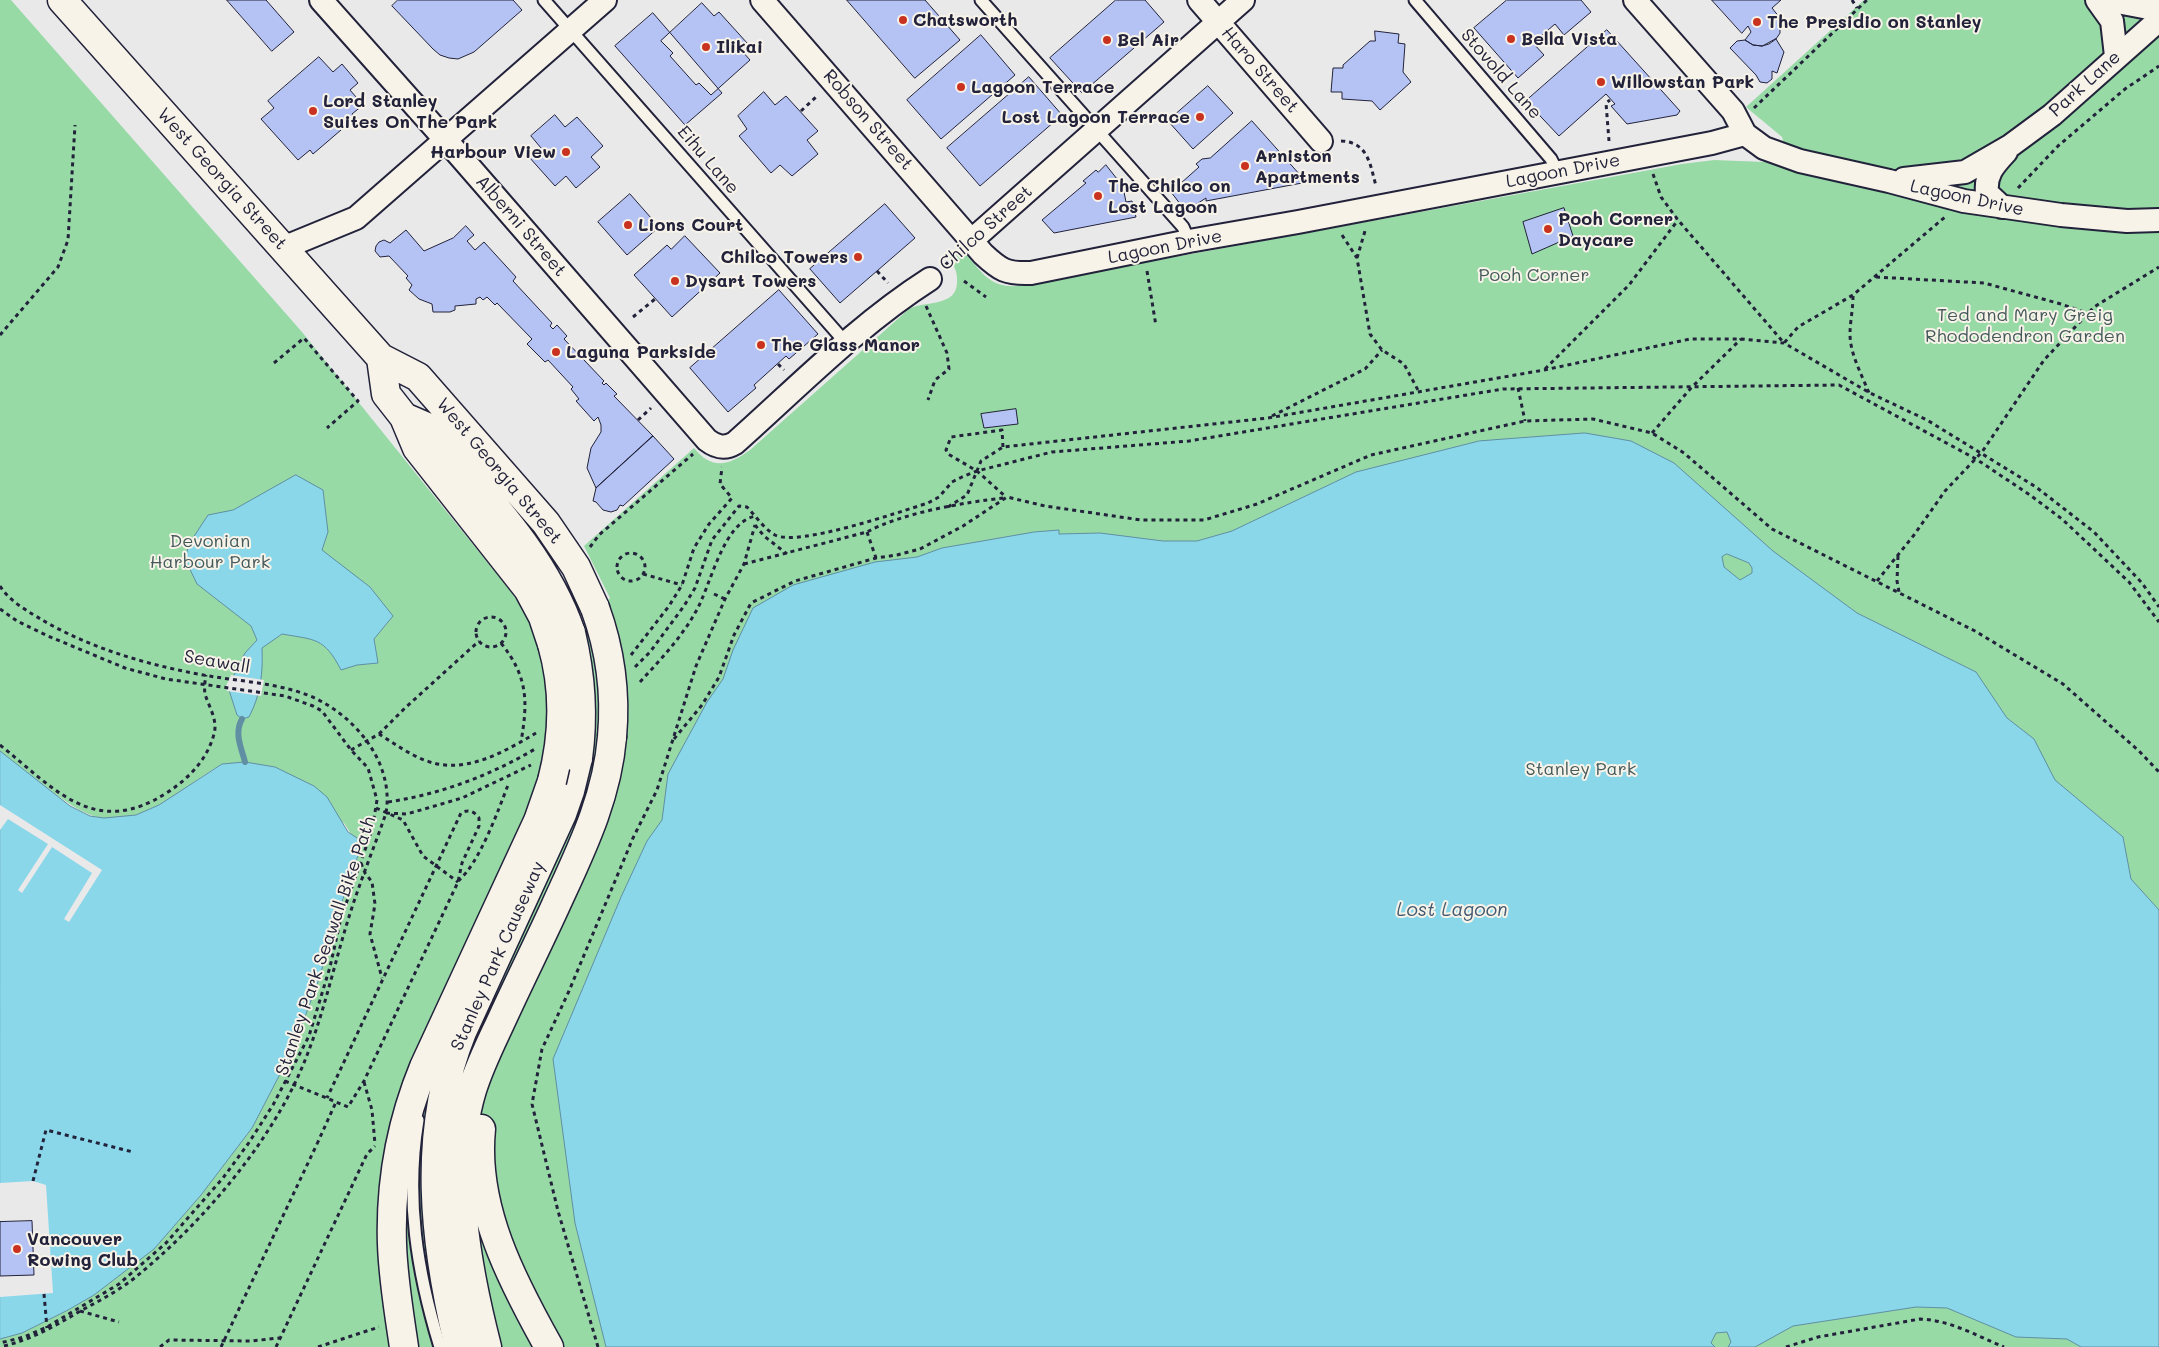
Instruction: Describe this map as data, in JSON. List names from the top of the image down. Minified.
{"streets":{"highway":["West Georgia Street","Stanley Park Causeway"],"street":["Haro Street","Park Lane","Robson Street","Lagoon Drive","Alberni Street","Chilco Street"],"lane":["Stovold Lane","Eihu Lane"],"path":["Seawall","Stanley Park Seawall Bike Path"]},"crossings":[["Haro Street","Chilco Street"],["Stovold Lane","Lagoon Drive"],["Park Lane","Lagoon Drive"],["Robson Street","Lagoon Drive"],["Robson Street","Chilco Street"],["Eihu Lane","Chilco Street"],["Lagoon Drive","Chilco Street"],["West Georgia Street","Stanley Park Causeway"],["Alberni Street","Chilco Street"],["Seawall","Stanley Park Seawall Bike Path"]],"water":["Lost Lagoon"],"parks":["Pooh Corner","Ted and Mary Greig Rhododendron Garden","Devonian Harbour Park","Stanley Park"],"places":["Chatsworth","The Presidio on Stanley","Bella Vista","Bel Air","Ilikai","Willowstan Park","Lagoon Terrace","Lord Stanley Suites On The Park","Lost Lagoon Terrace","Harbour View","Arniston Apartments","The Chilco on Lost Lagoon","Lions Court","Pooh Corner Daycare","Chilco Towers","Dysart Towers","The Glass Manor","Laguna Parkside","Vancouver Rowing Club"]}
